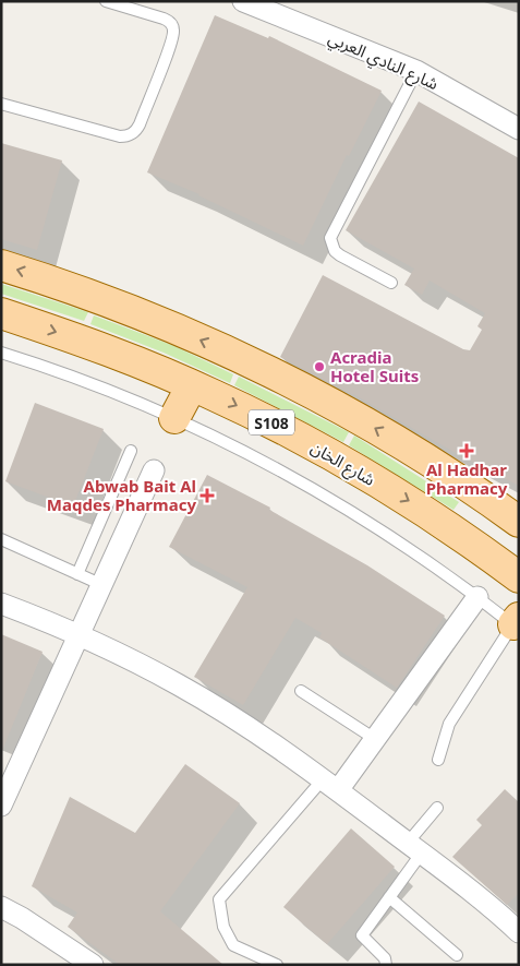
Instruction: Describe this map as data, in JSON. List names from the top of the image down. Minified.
{"streets":{"main road":["S108","شارع الخان"],"street":["شارع النادي العربي"]},"places":{"other":["Acradia Hotel Suits"],"health":["Al Hadhar Pharmacy","Abwab Bait Al Maqdes Pharmacy"]}}
